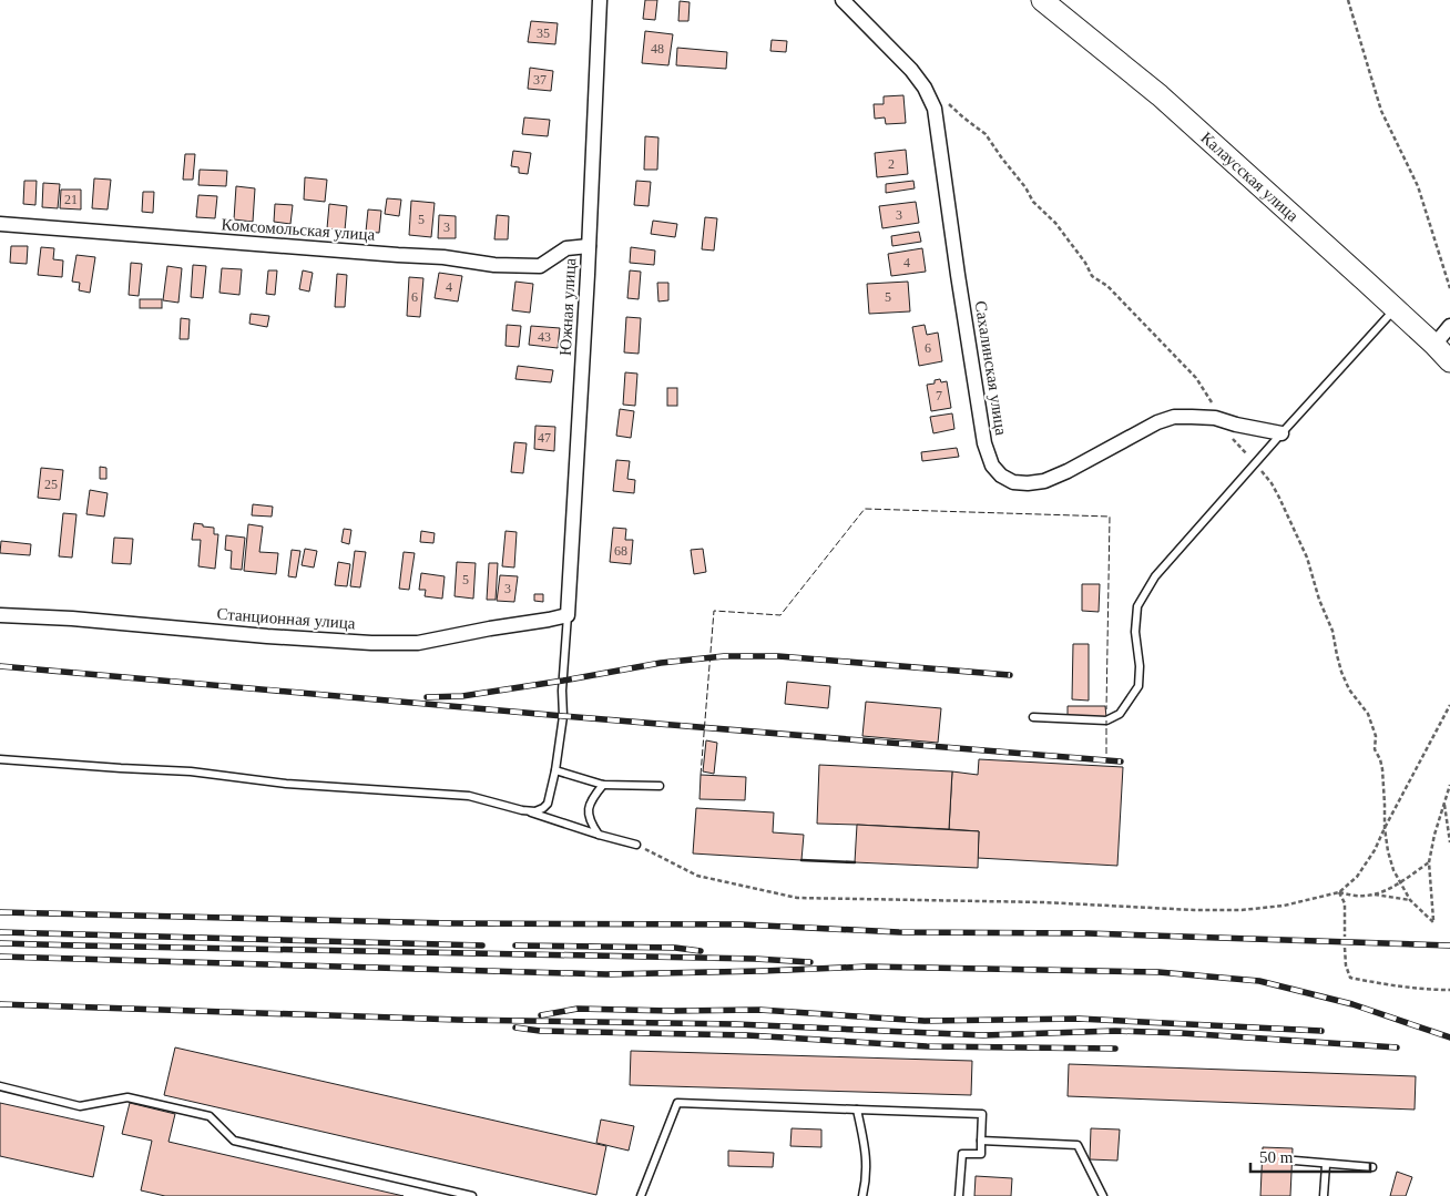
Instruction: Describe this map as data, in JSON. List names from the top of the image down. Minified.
{"streets":{"street":["Калаусская улица","Комсомольская улица","Южная улица","Сахалинская улица","Станционная улица"]},"crossings":[["Комсомольская улица","Южная улица"],["Южная улица","Станционная улица"]],"house_numbers":["35","48","37","2","21","3","5","3","4","4","6","5","43","6","7","47","25","68","5","3"],"scale_bar":"50 m"}
